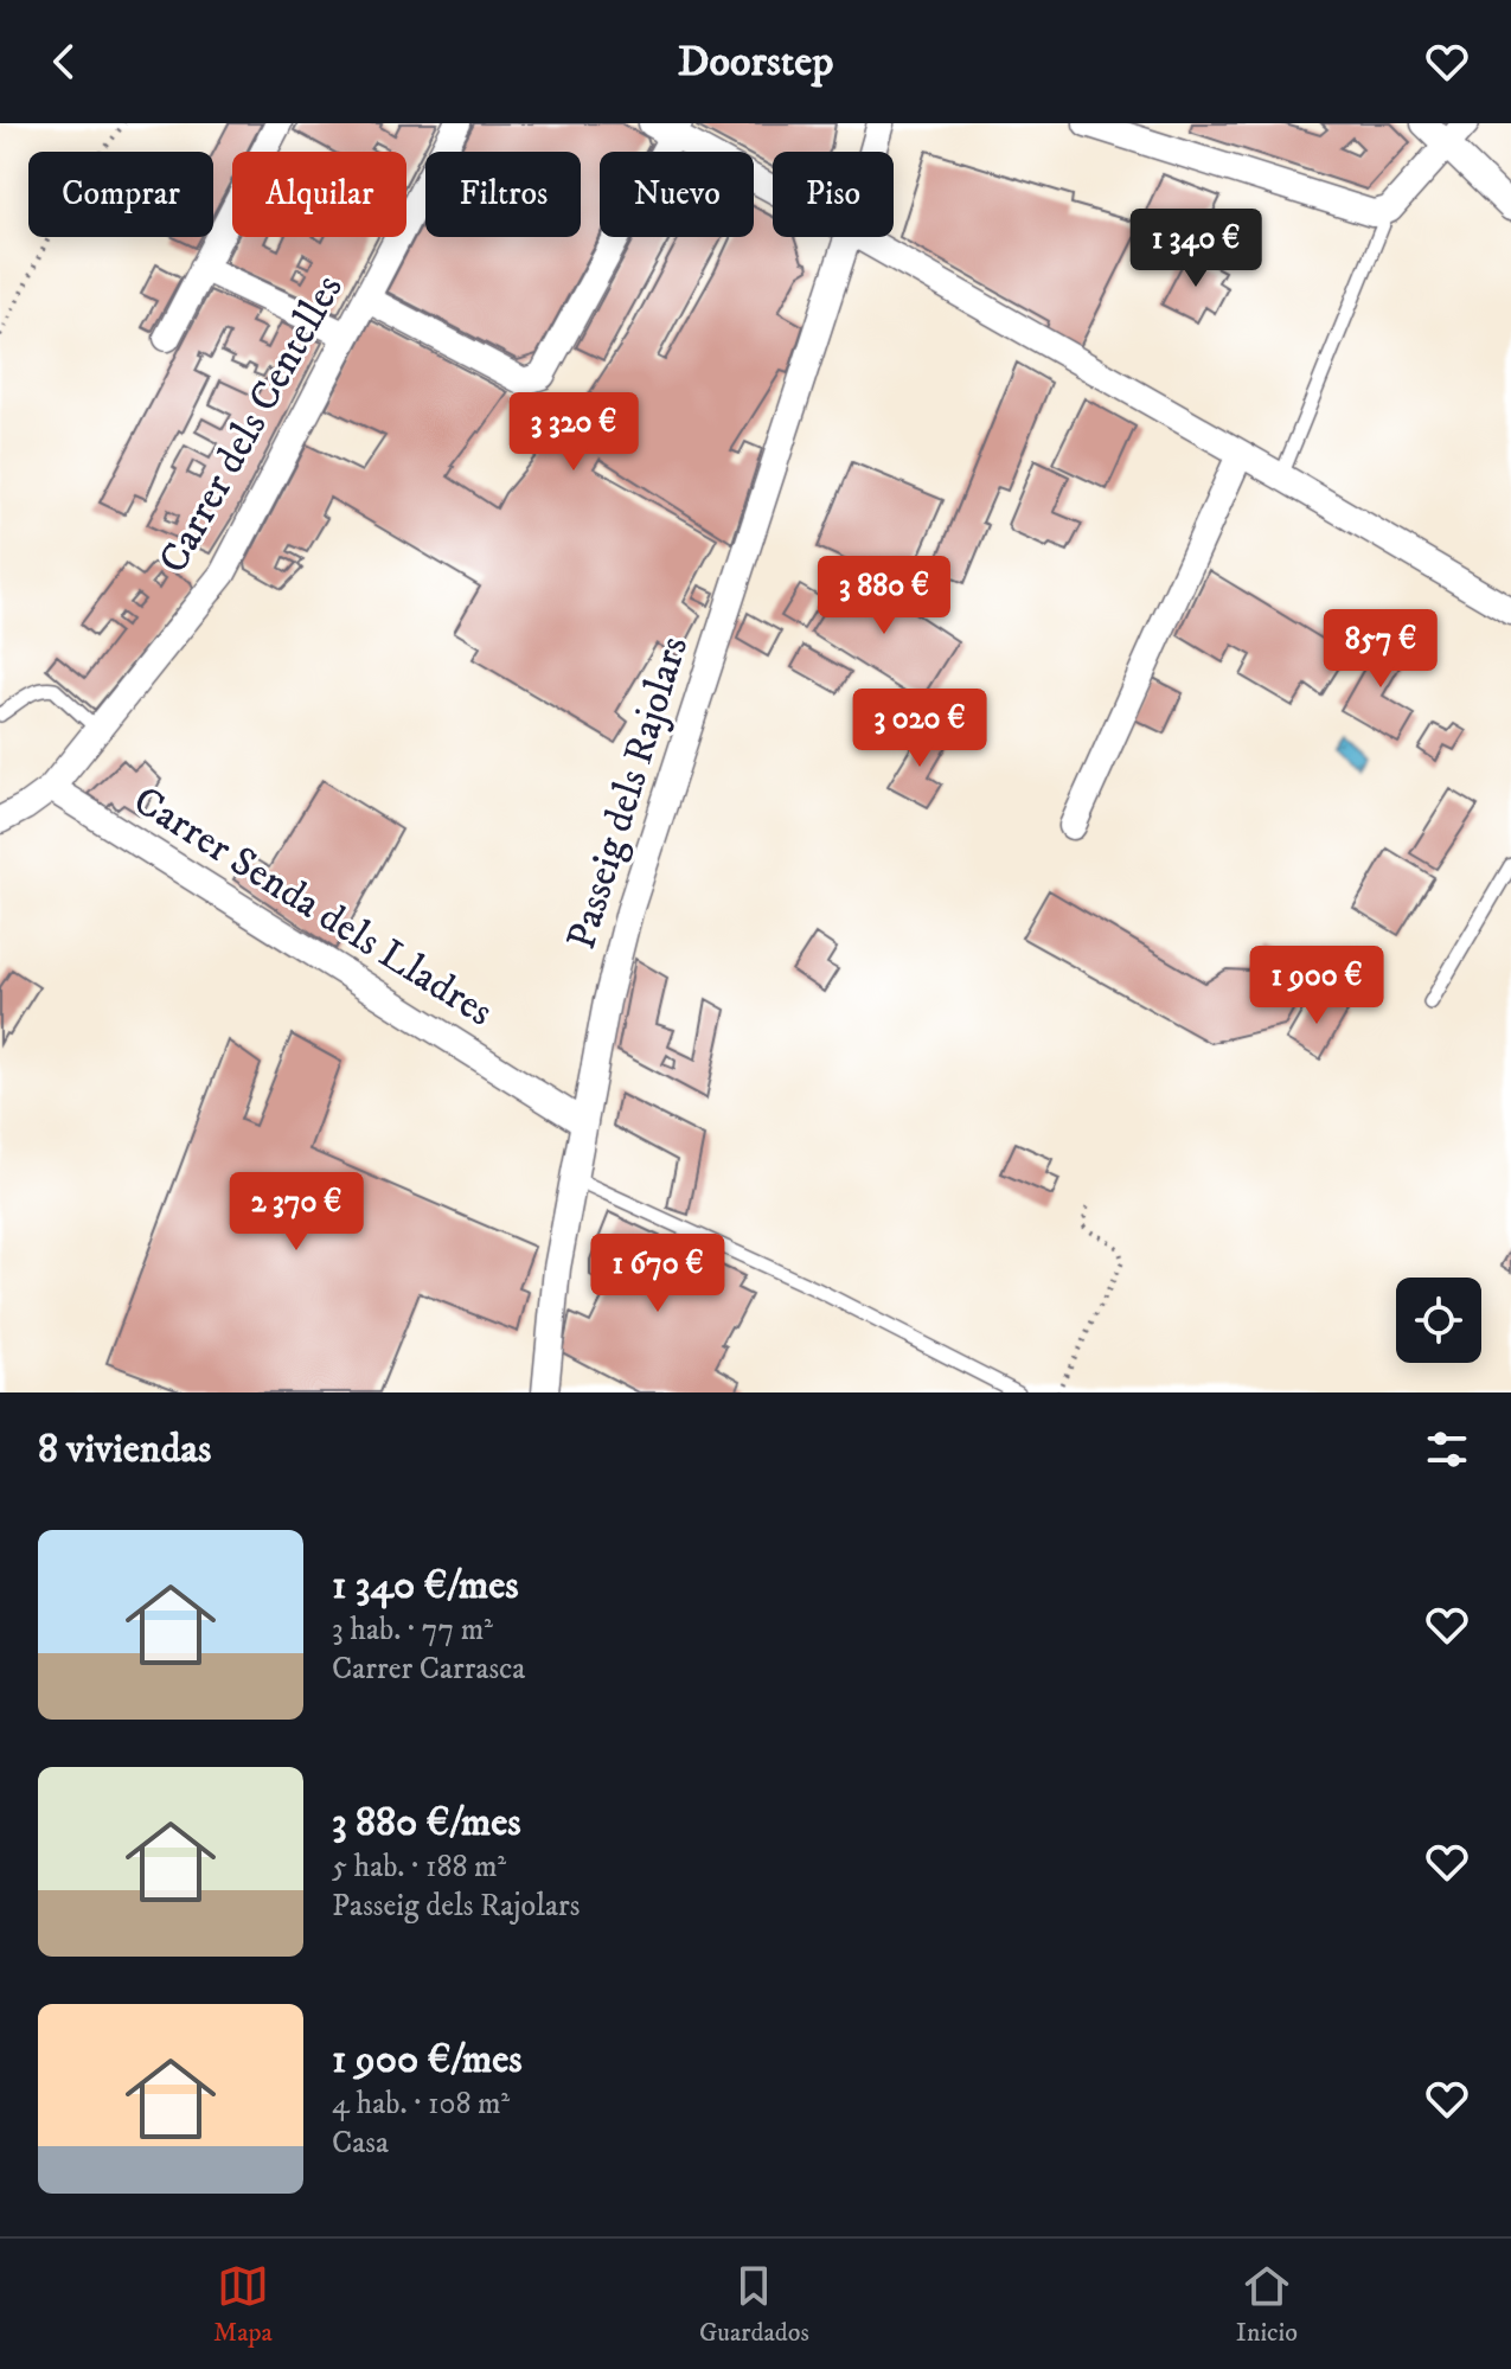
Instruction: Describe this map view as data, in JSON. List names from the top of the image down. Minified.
{"streets":{"street":["Carrer dels Centelles","Passeig dels Rajolars","Carrer Senda dels Lladres"]},"crossings":[["Carrer dels Centelles","Carrer Senda dels Lladres"],["Passeig dels Rajolars","Carrer Senda dels Lladres"]],"page":{"header":"Doorstep","chip":["Comprar","Alquilar","Filtros","Nuevo","Piso"],"price":["1 340 €","3 320 €","3 880 €","857 €","3 020 €","1 900 €","2 370 €","1 670 €"],"heading":"8 viviendas","list":[{"name":"1 340 €/mes","note":"3 hab. · 77 m² · Carrer Carrasca"},{"name":"3 880 €/mes","note":"5 hab. · 188 m² · Passeig dels Rajolars"},{"name":"1 900 €/mes","note":"4 hab. · 108 m² · Casa"}],"tabs":["Mapa","Guardados","Inicio"]}}
